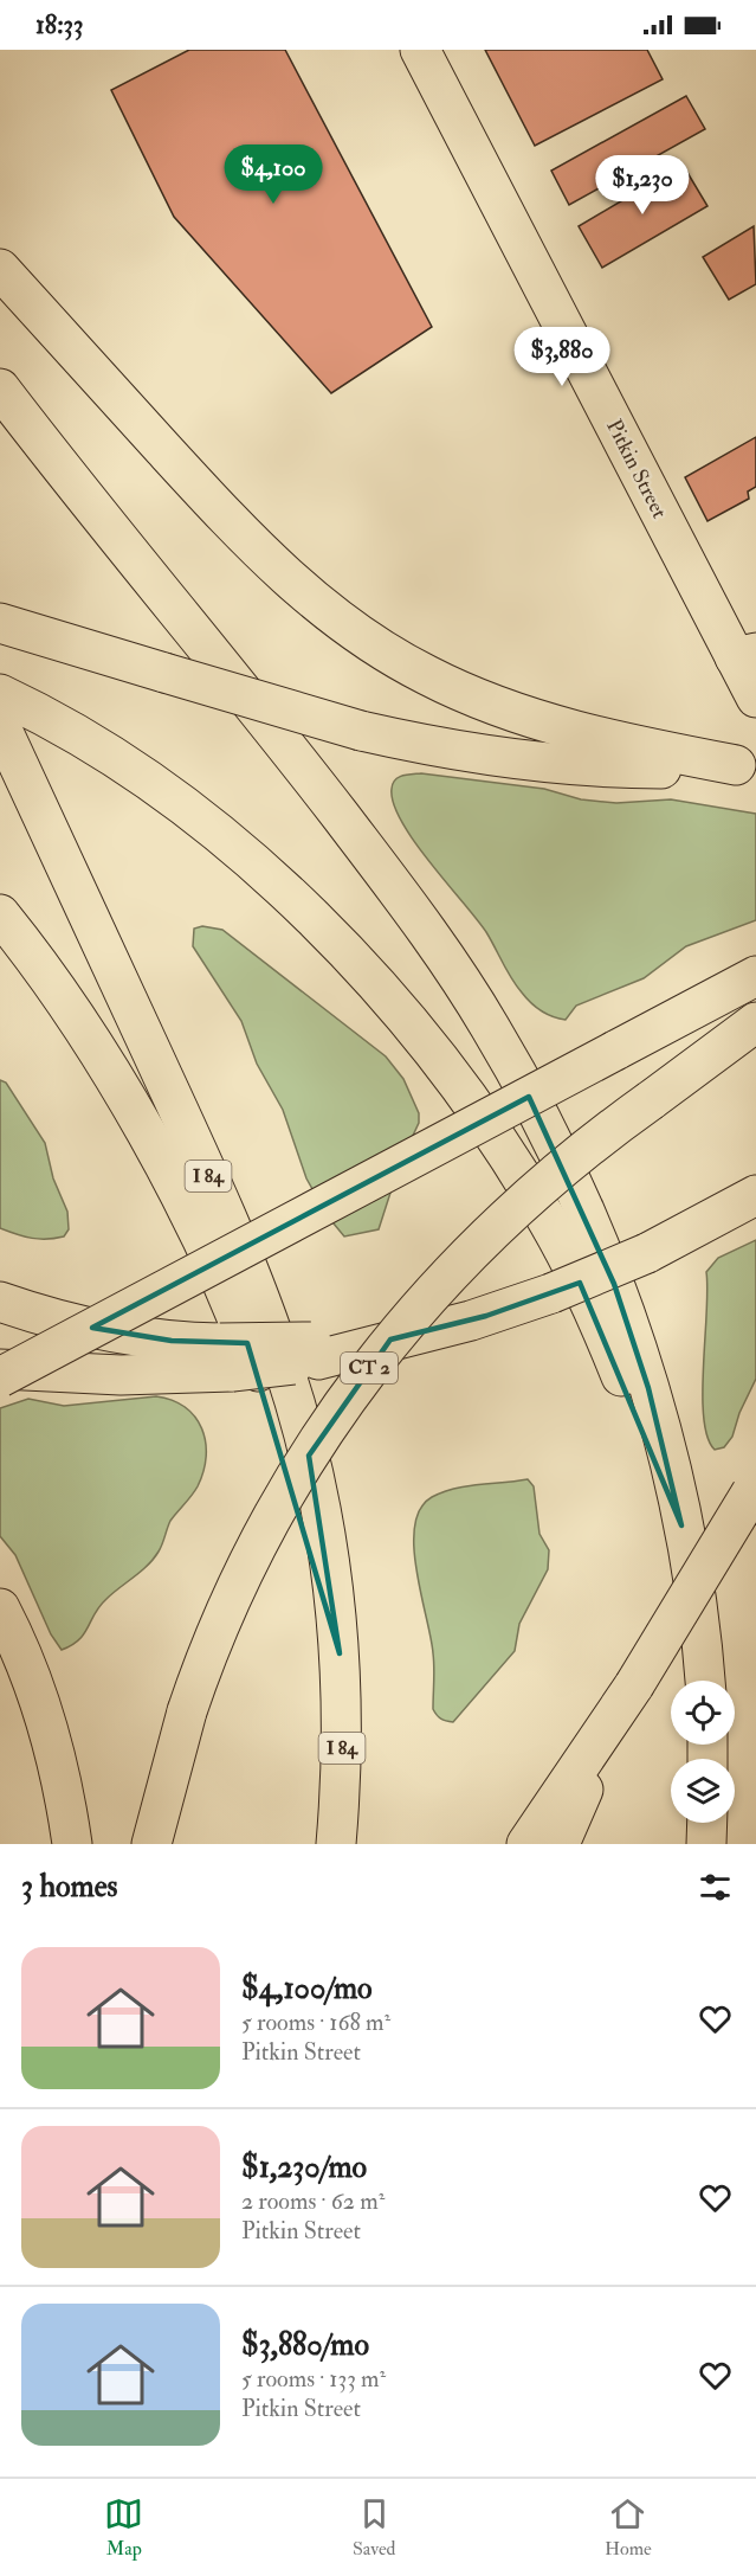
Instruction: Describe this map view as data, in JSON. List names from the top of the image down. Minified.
{"streets":{"main road":["Pitkin Street","I 84","CT 2"]},"page":{"status":"18:33","price":["$4,100","$1,230","$3,880"],"heading":"3 homes","list":[{"name":"$4,100/mo","note":"5 rooms · 168 m² · Pitkin Street"},{"name":"$1,230/mo","note":"2 rooms · 62 m² · Pitkin Street"},{"name":"$3,880/mo","note":"5 rooms · 133 m² · Pitkin Street"}],"tabs":["Map","Saved","Home"]}}
